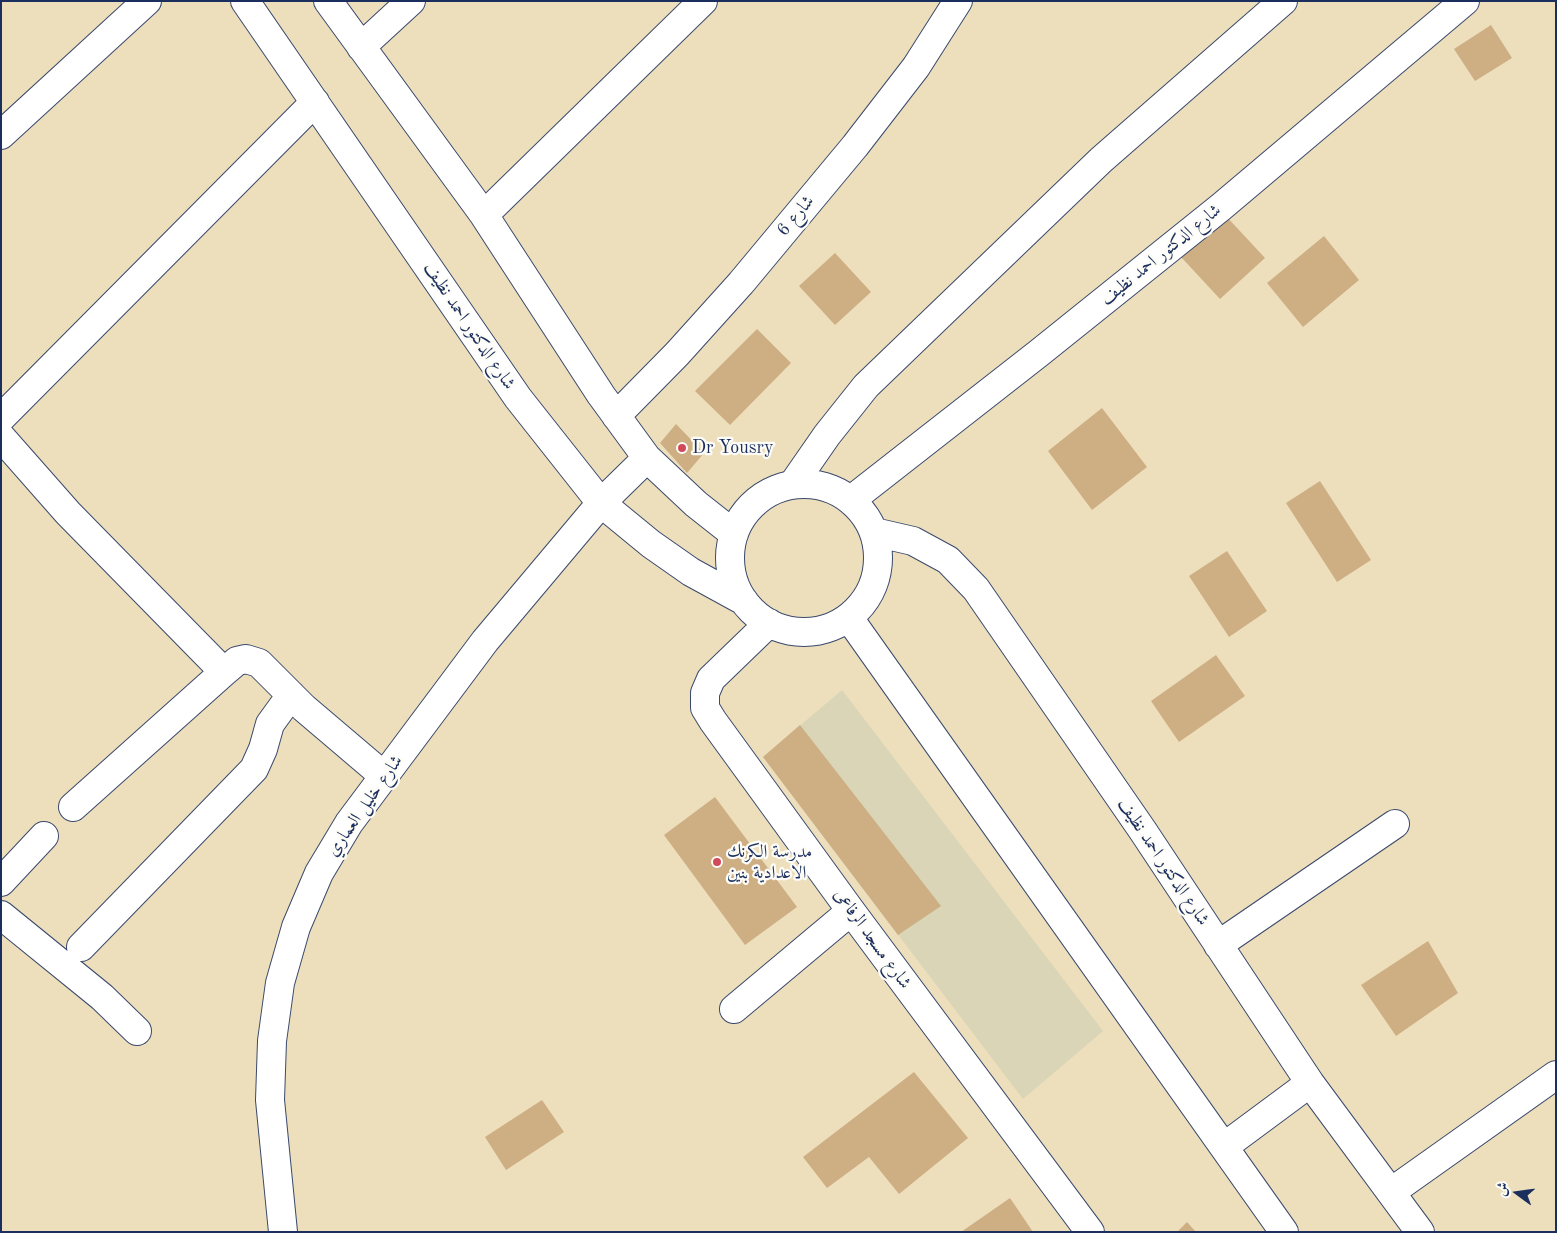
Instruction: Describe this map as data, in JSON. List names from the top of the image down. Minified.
{"streets":{"street":["شارع 6","شارع الدكتور احمد نظيف","شارع خليل العماري","شارع مسجد الرفاعى"]},"crossings":[["شارع الدكتور احمد نظيف","شارع خليل العماري"],["شارع الدكتور احمد نظيف","شارع مسجد الرفاعى"]],"places":["Dr Yousry","مدرسة الكرنك الاعدادية بنين"],"north":"left"}
